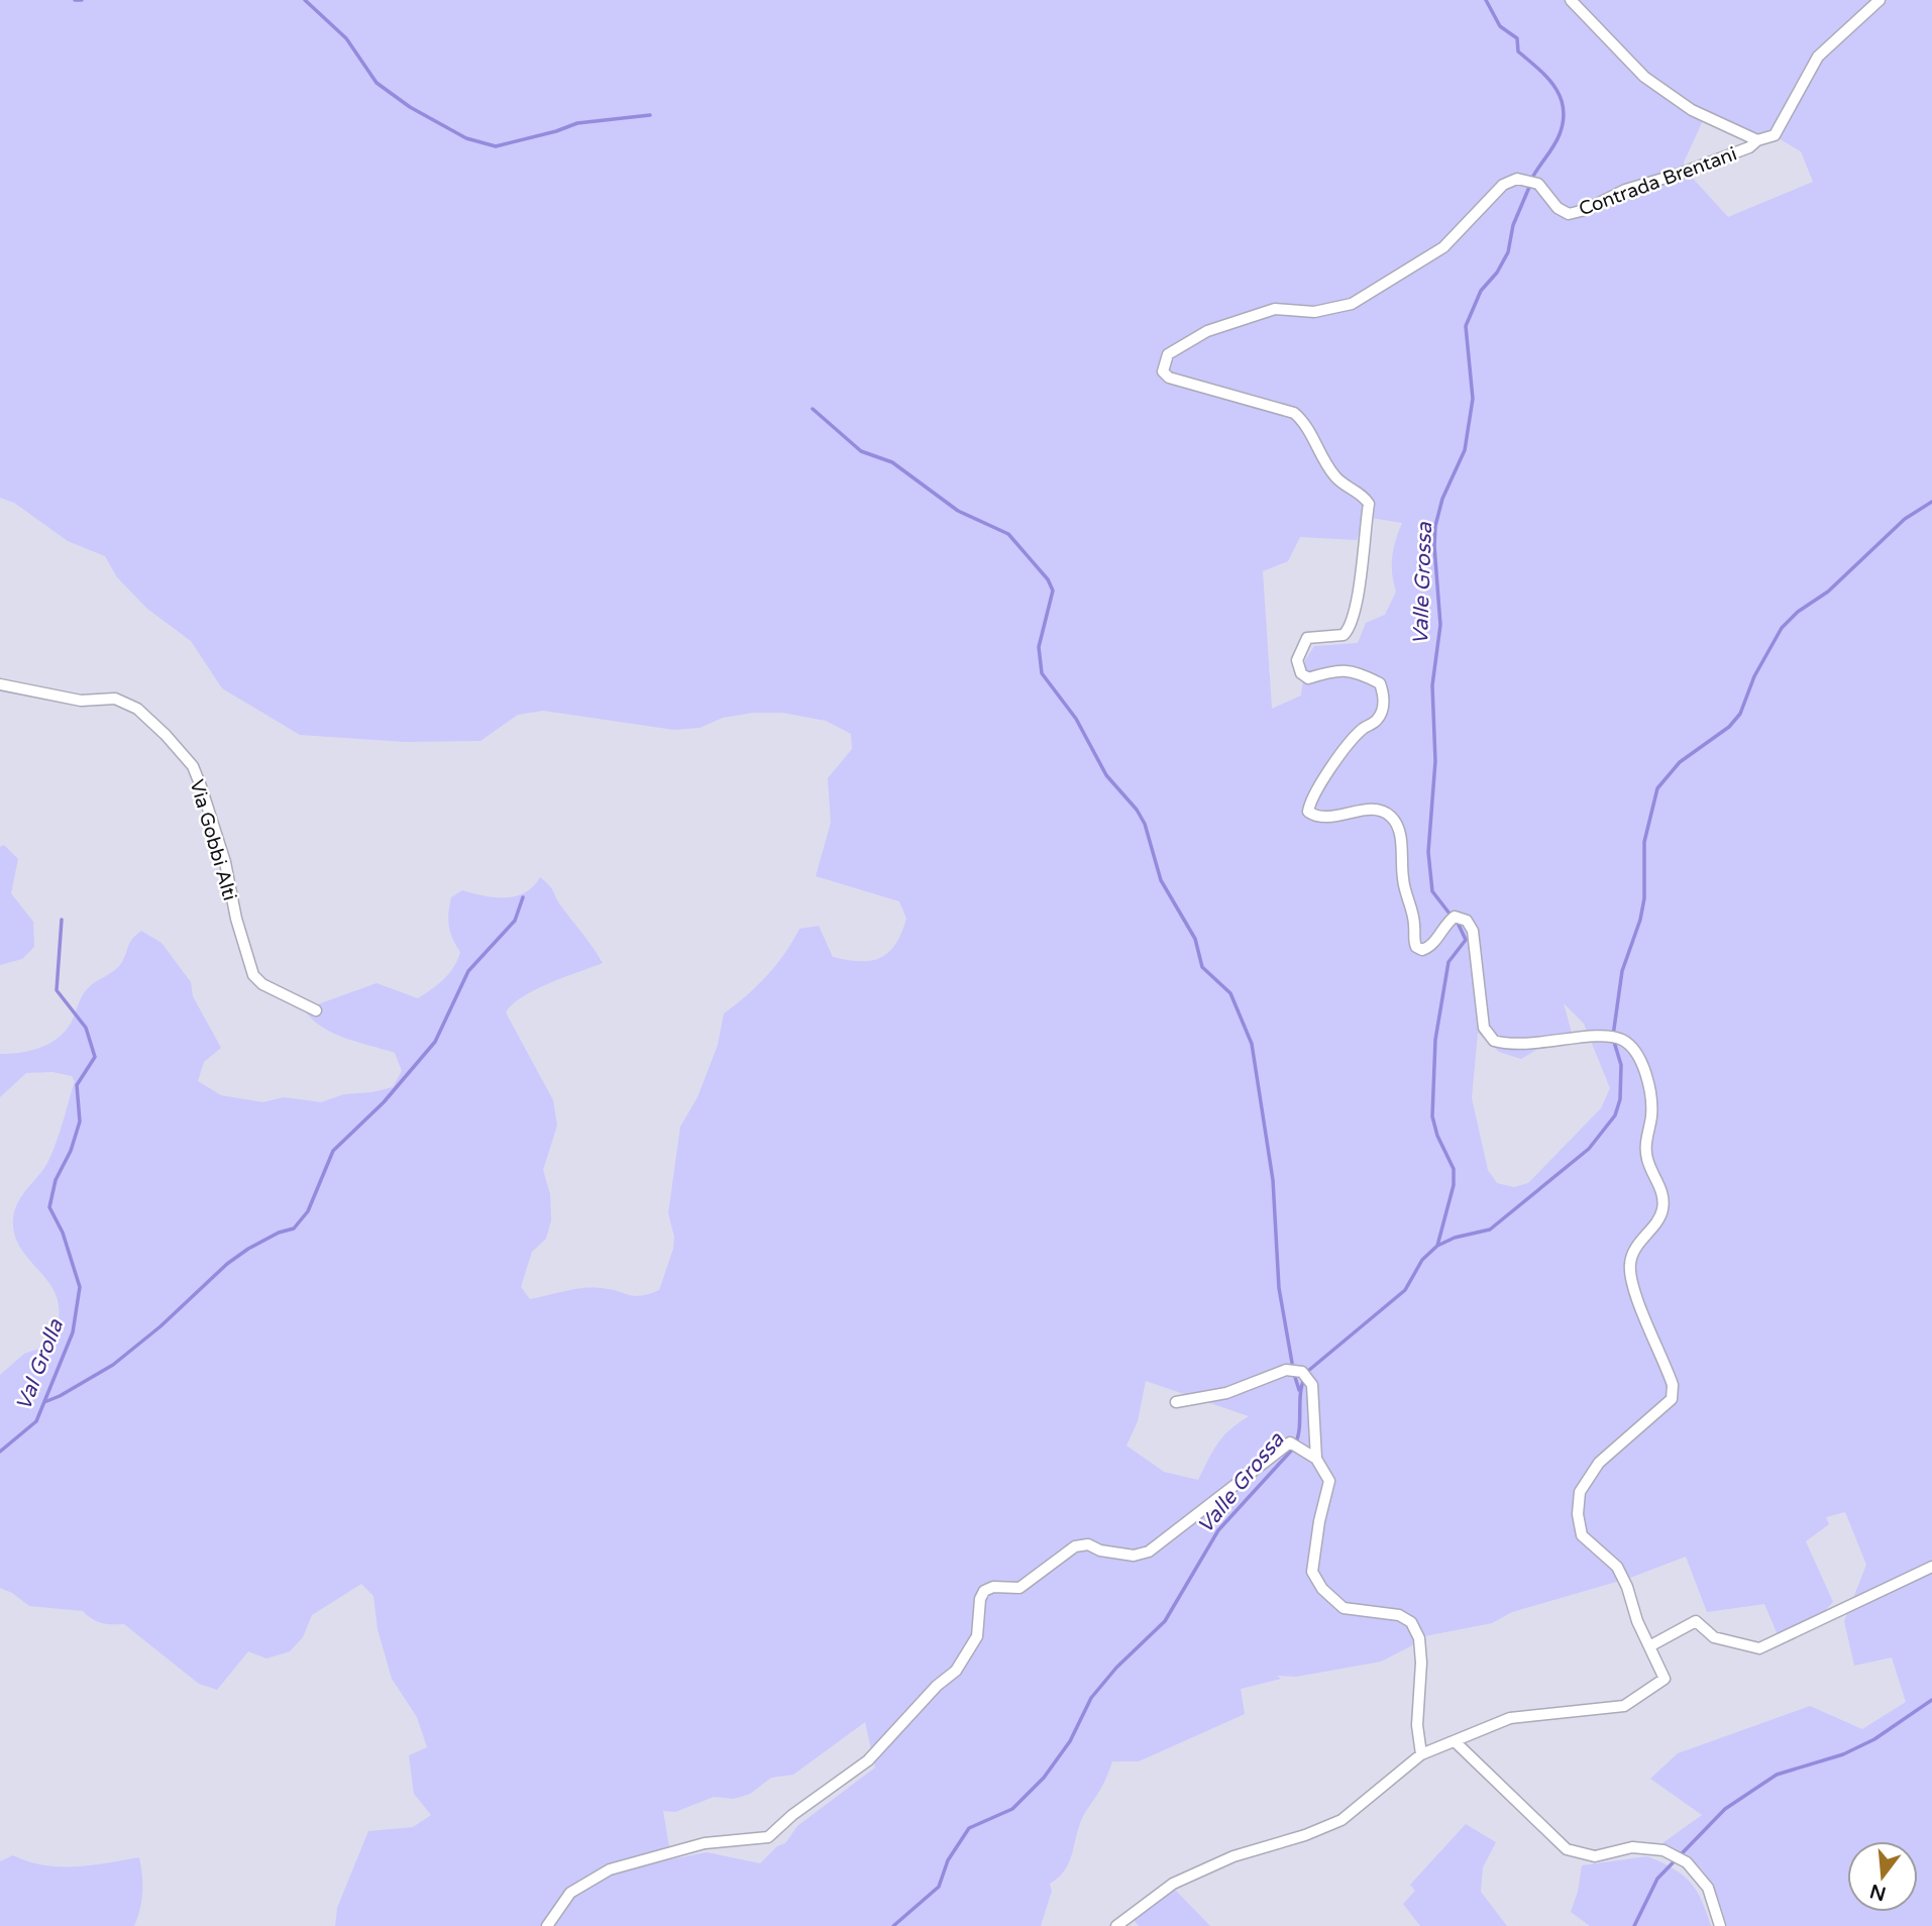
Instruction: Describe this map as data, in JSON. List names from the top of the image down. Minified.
{"streets":{"street":["Contrada Brentani","Via Gobbi Alti"]},"water":["Valle Grossa","Val Grolla"],"north":"bottom"}
